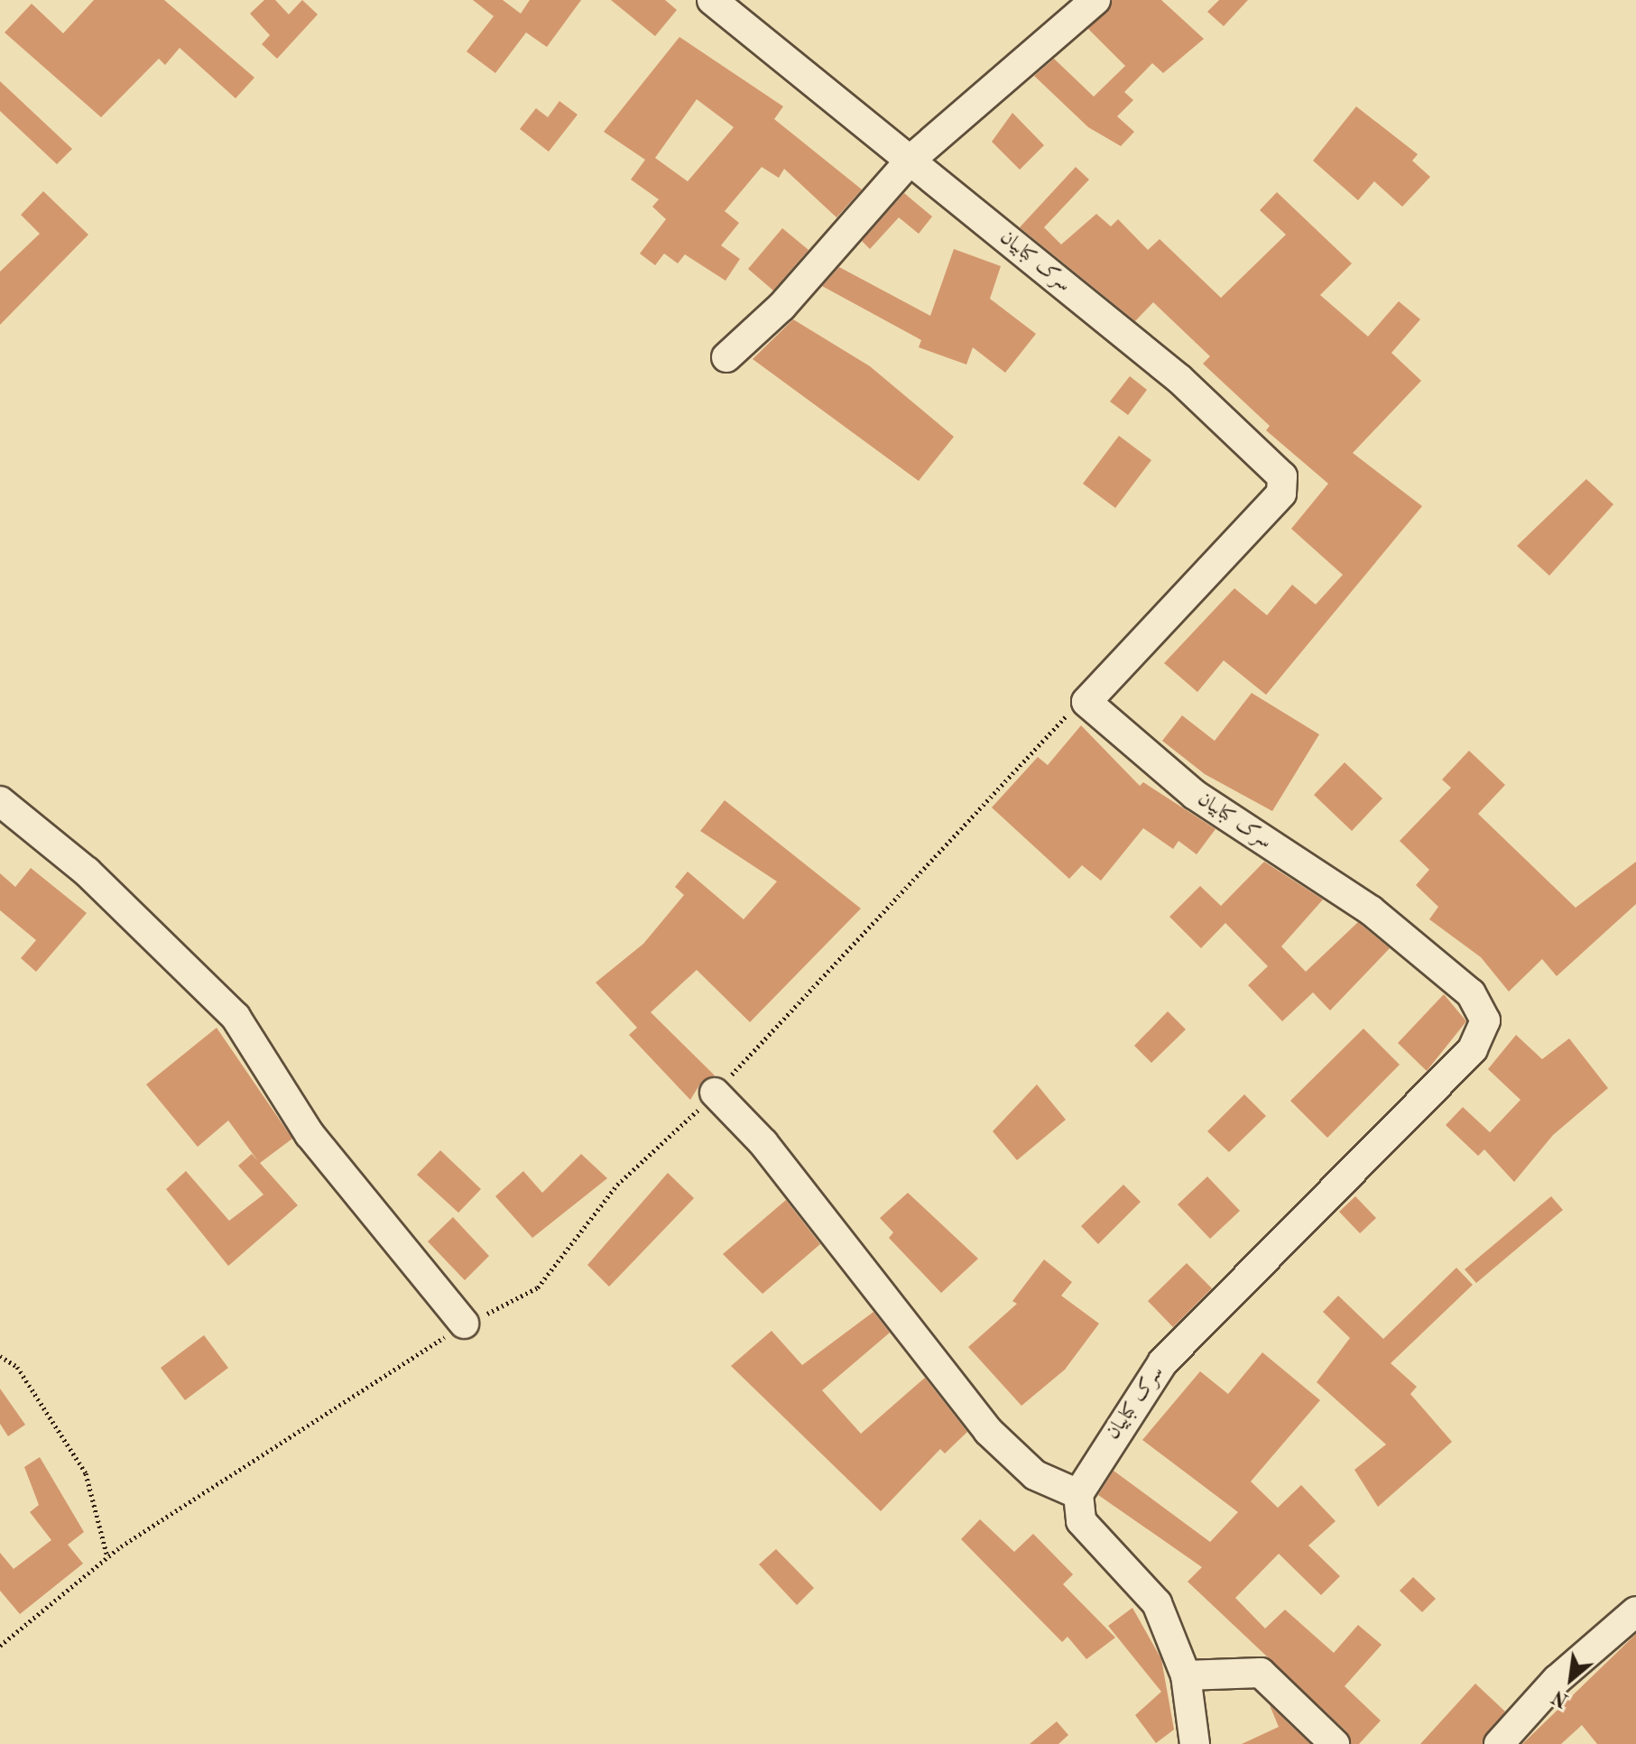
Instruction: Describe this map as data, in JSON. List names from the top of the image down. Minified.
{"streets":{"street":["سرک کبابیان"]},"north":"bottom left"}
